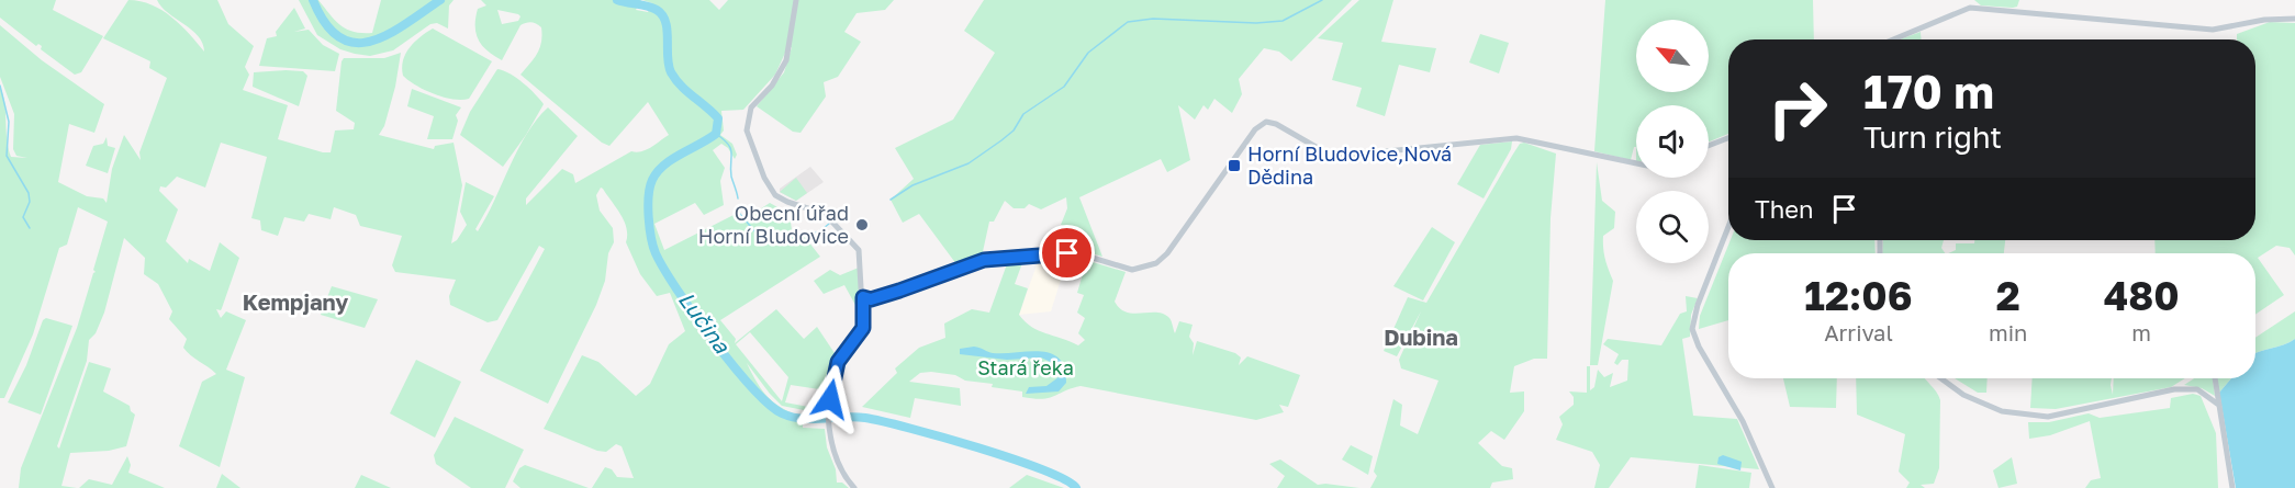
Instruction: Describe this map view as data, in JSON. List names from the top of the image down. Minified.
{"districts":["Kempjany","Dubina"],"water":["Lučina"],"parks":["Stará řeka"],"places":{"transit":["Horní Bludovice,Nová Dědina"],"other":["Obecní úřad Horní Bludovice"]},"north":"top left","page":{"turn":["170 m","Turn right"],"then":"Then","eta":["12:06","Arrival","2","min","480","m"]}}
